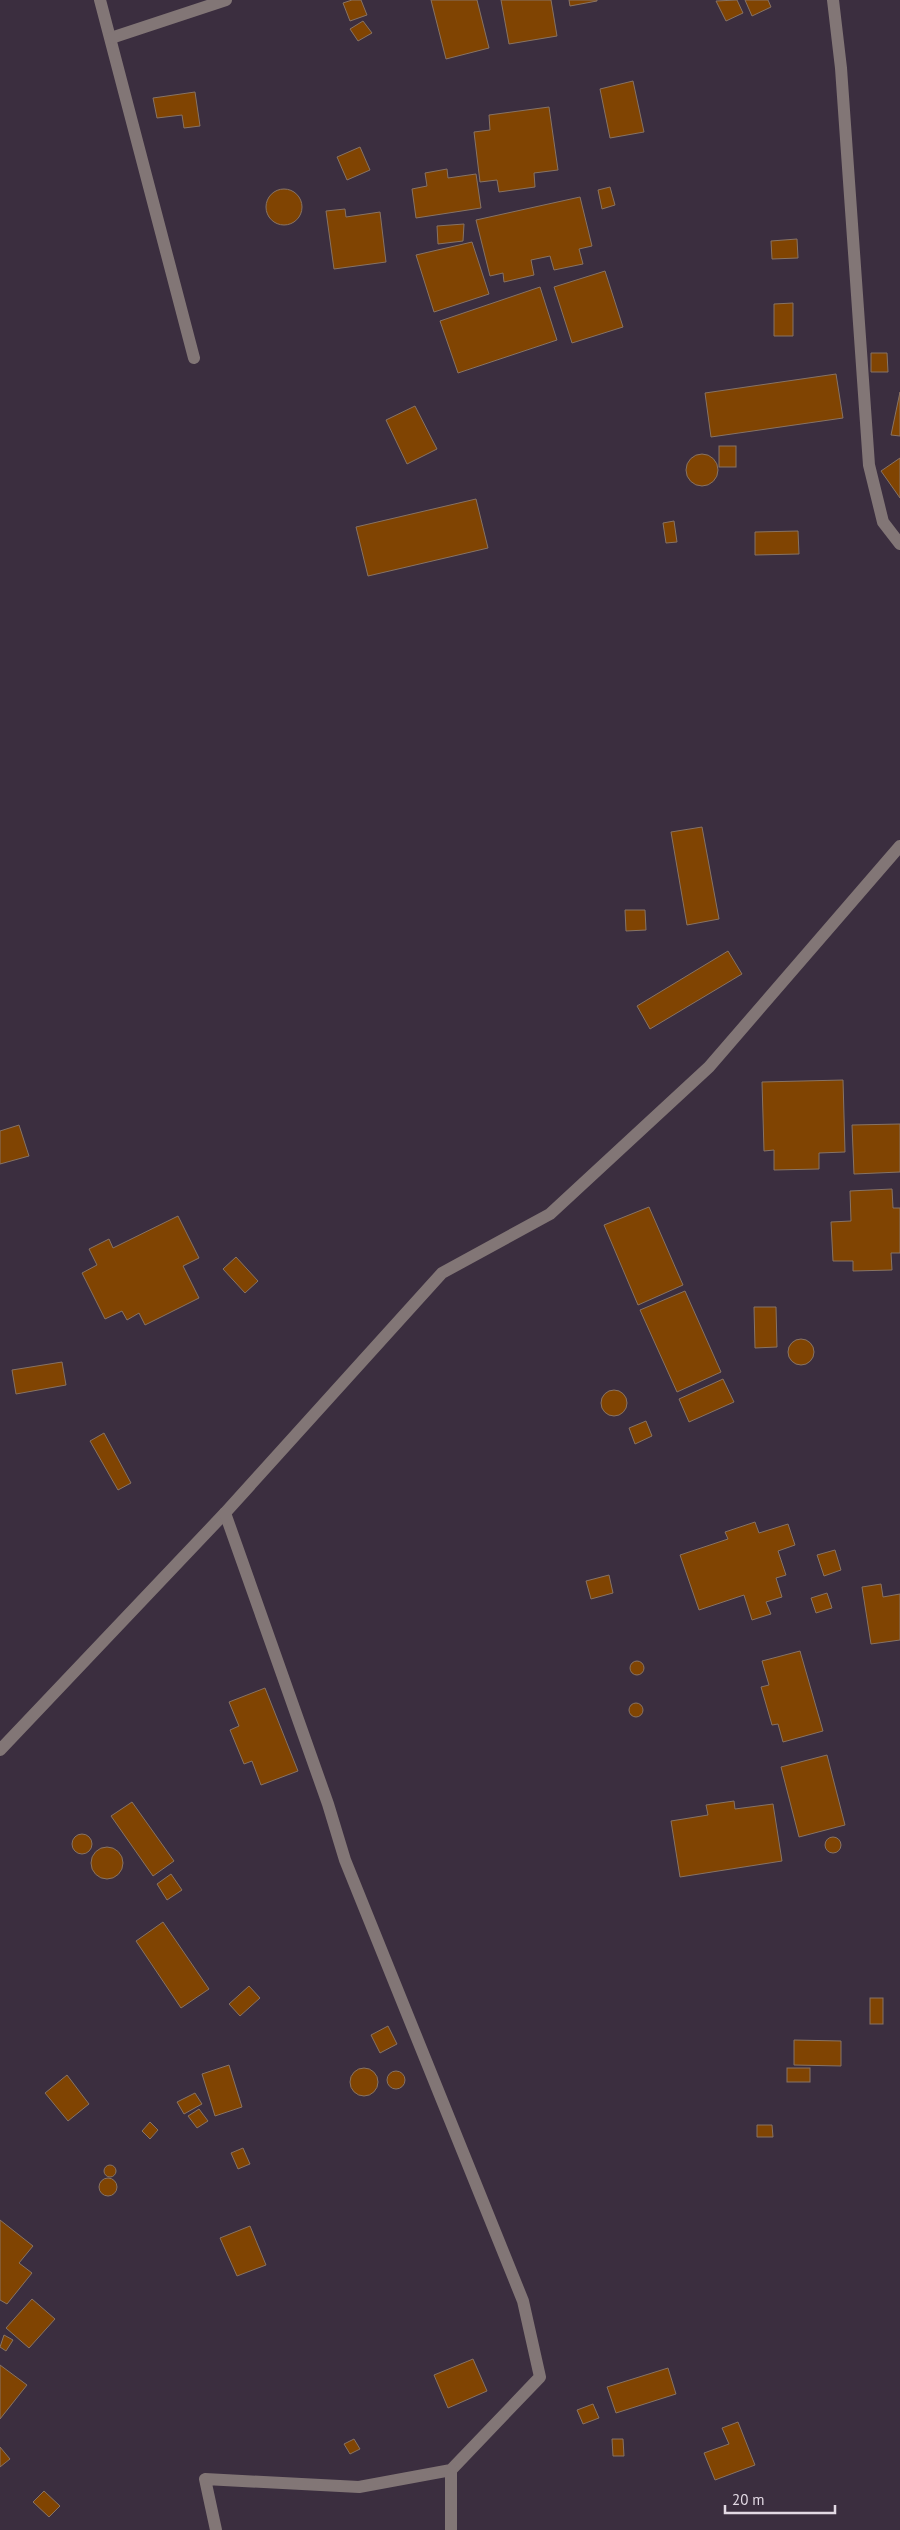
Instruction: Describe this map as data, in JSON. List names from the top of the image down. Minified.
{"scale_bar":"20 m"}
